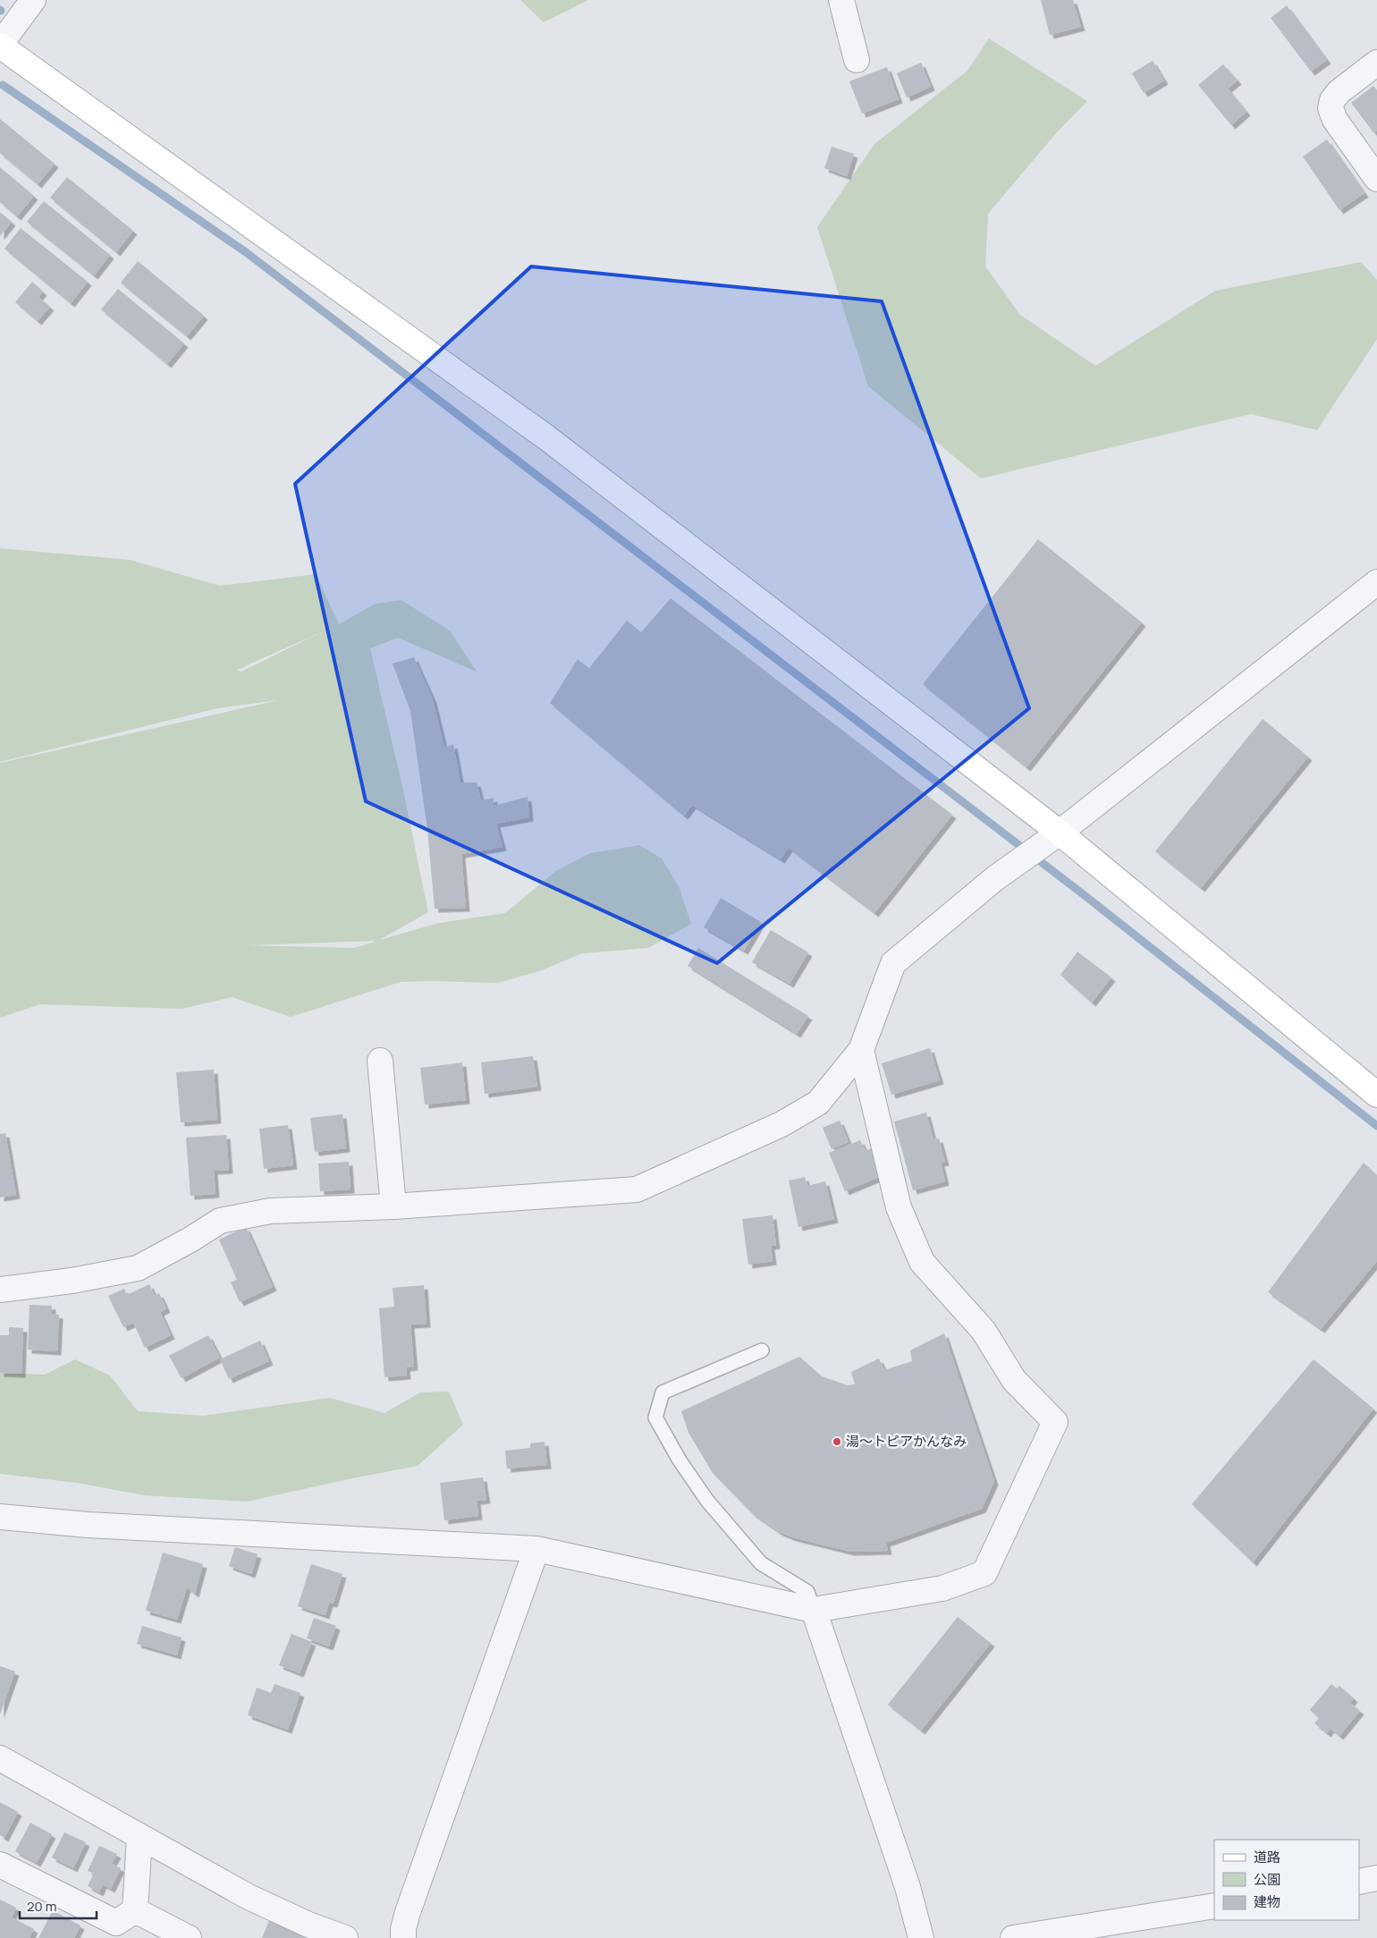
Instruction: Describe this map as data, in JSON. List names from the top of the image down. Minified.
{"places":["湯～トピアかんなみ"],"legend":["道路","公園","建物"],"scale_bar":"20 m"}
